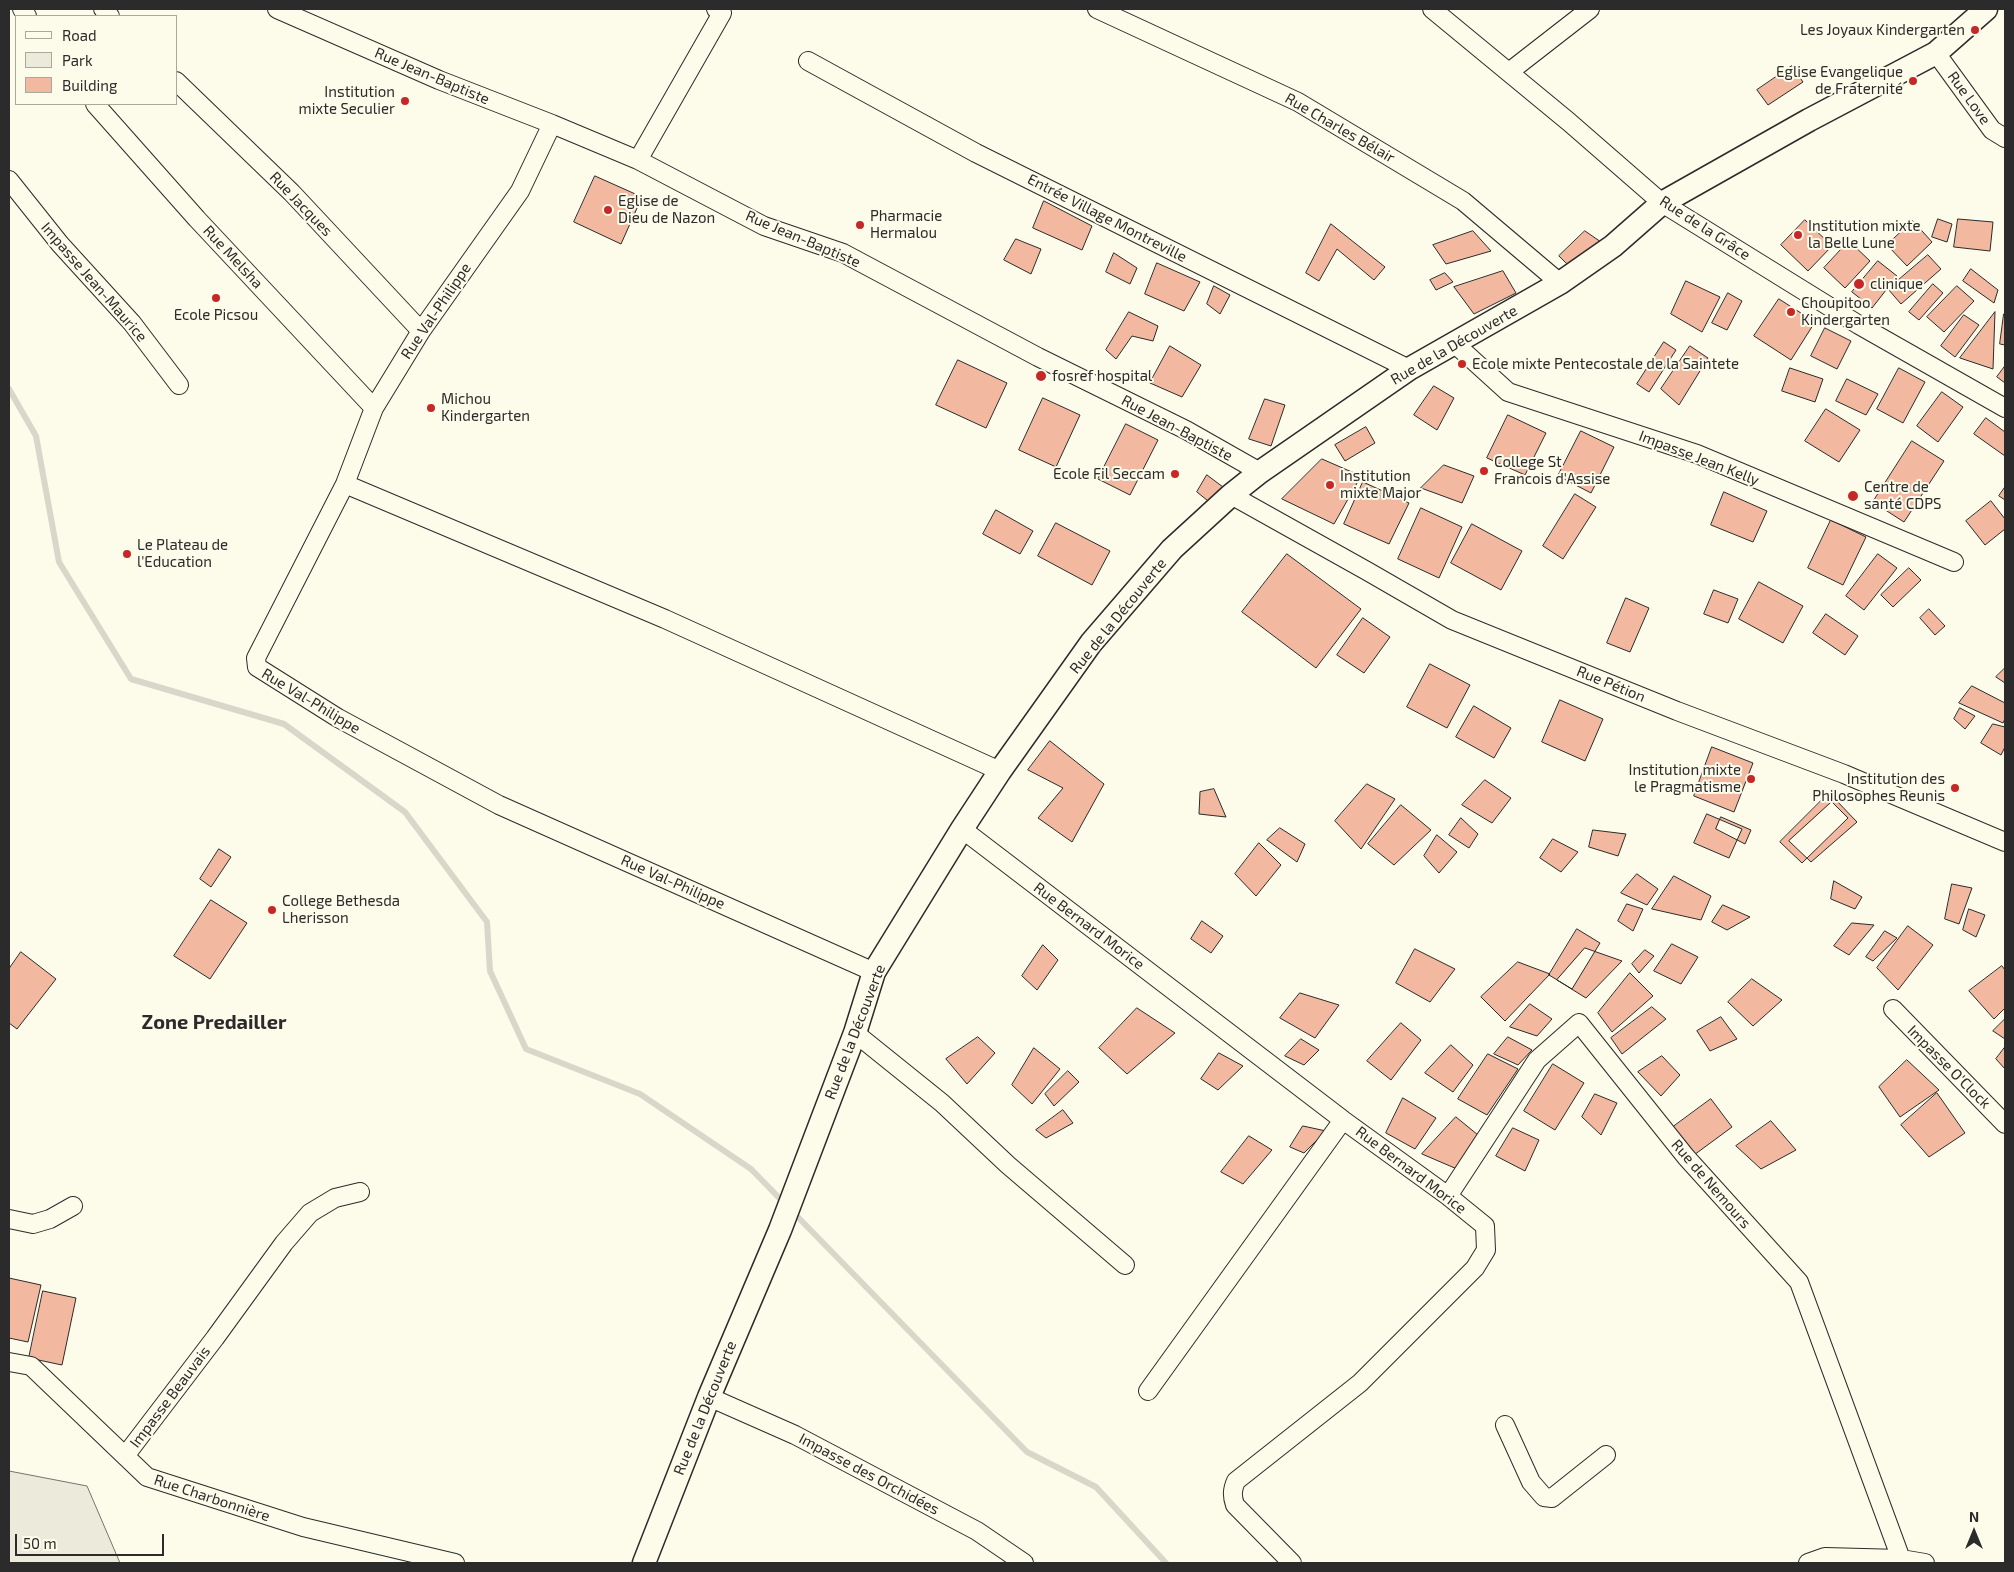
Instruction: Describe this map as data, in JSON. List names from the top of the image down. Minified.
{"streets":{"street":["Rue Jean-Baptiste","Rue Love","Rue Charles Bélair","Rue Jacques","Entrée Village Montreville","Rue de la Grâce","Rue Melsha","Impasse Jean-Maurice","Rue Val-Philippe","Rue de la Découverte","Impasse Jean Kelly","Rue Pétion","Rue Bernard Morice","Impasse O'Clock","Rue de Nemours","Impasse Beauvais","Impasse des Orchidées","Rue Charbonnière"]},"crossings":[["Rue Jean-Baptiste","Rue Val-Philippe"],["Rue Jean-Baptiste","Rue de la Découverte"],["Rue Love","Rue de la Découverte"],["Rue Charles Bélair","Rue de la Découverte"],["Rue Jacques","Rue Val-Philippe"],["Entrée Village Montreville","Rue de la Découverte"],["Rue de la Grâce","Rue de la Découverte"],["Rue Melsha","Rue Val-Philippe"],["Rue Val-Philippe","Rue de la Découverte"],["Rue de la Découverte","Impasse Jean Kelly"],["Rue de la Découverte","Rue Pétion"],["Rue de la Découverte","Rue Bernard Morice"],["Rue de la Découverte","Impasse des Orchidées"],["Rue Bernard Morice","Rue de Nemours"],["Impasse Beauvais","Rue Charbonnière"]],"districts":["Zone Predailler"],"places":["Les Joyaux Kindergarten","Eglise Evangelique de Fraternité","Institution mixte Seculier","Eglise de Dieu de Nazon","Pharmacie Hermalou","Institution mixte la Belle Lune","clinique","Ecole Picsou","Choupitoo Kindergarten","Ecole mixte Pentecostale de la Saintete","fosref hospital","Michou Kindergarten","College St Francois d'Assise","Ecole Fil Seccam","Institution mixte Major","Centre de santé CDPS","Le Plateau de l'Education","Institution mixte le Pragmatisme","Institution des Philosophes Reunis","College Bethesda Lherisson"],"legend":["Road","Park","Building"],"scale_bar":"50 m","north":"top"}
